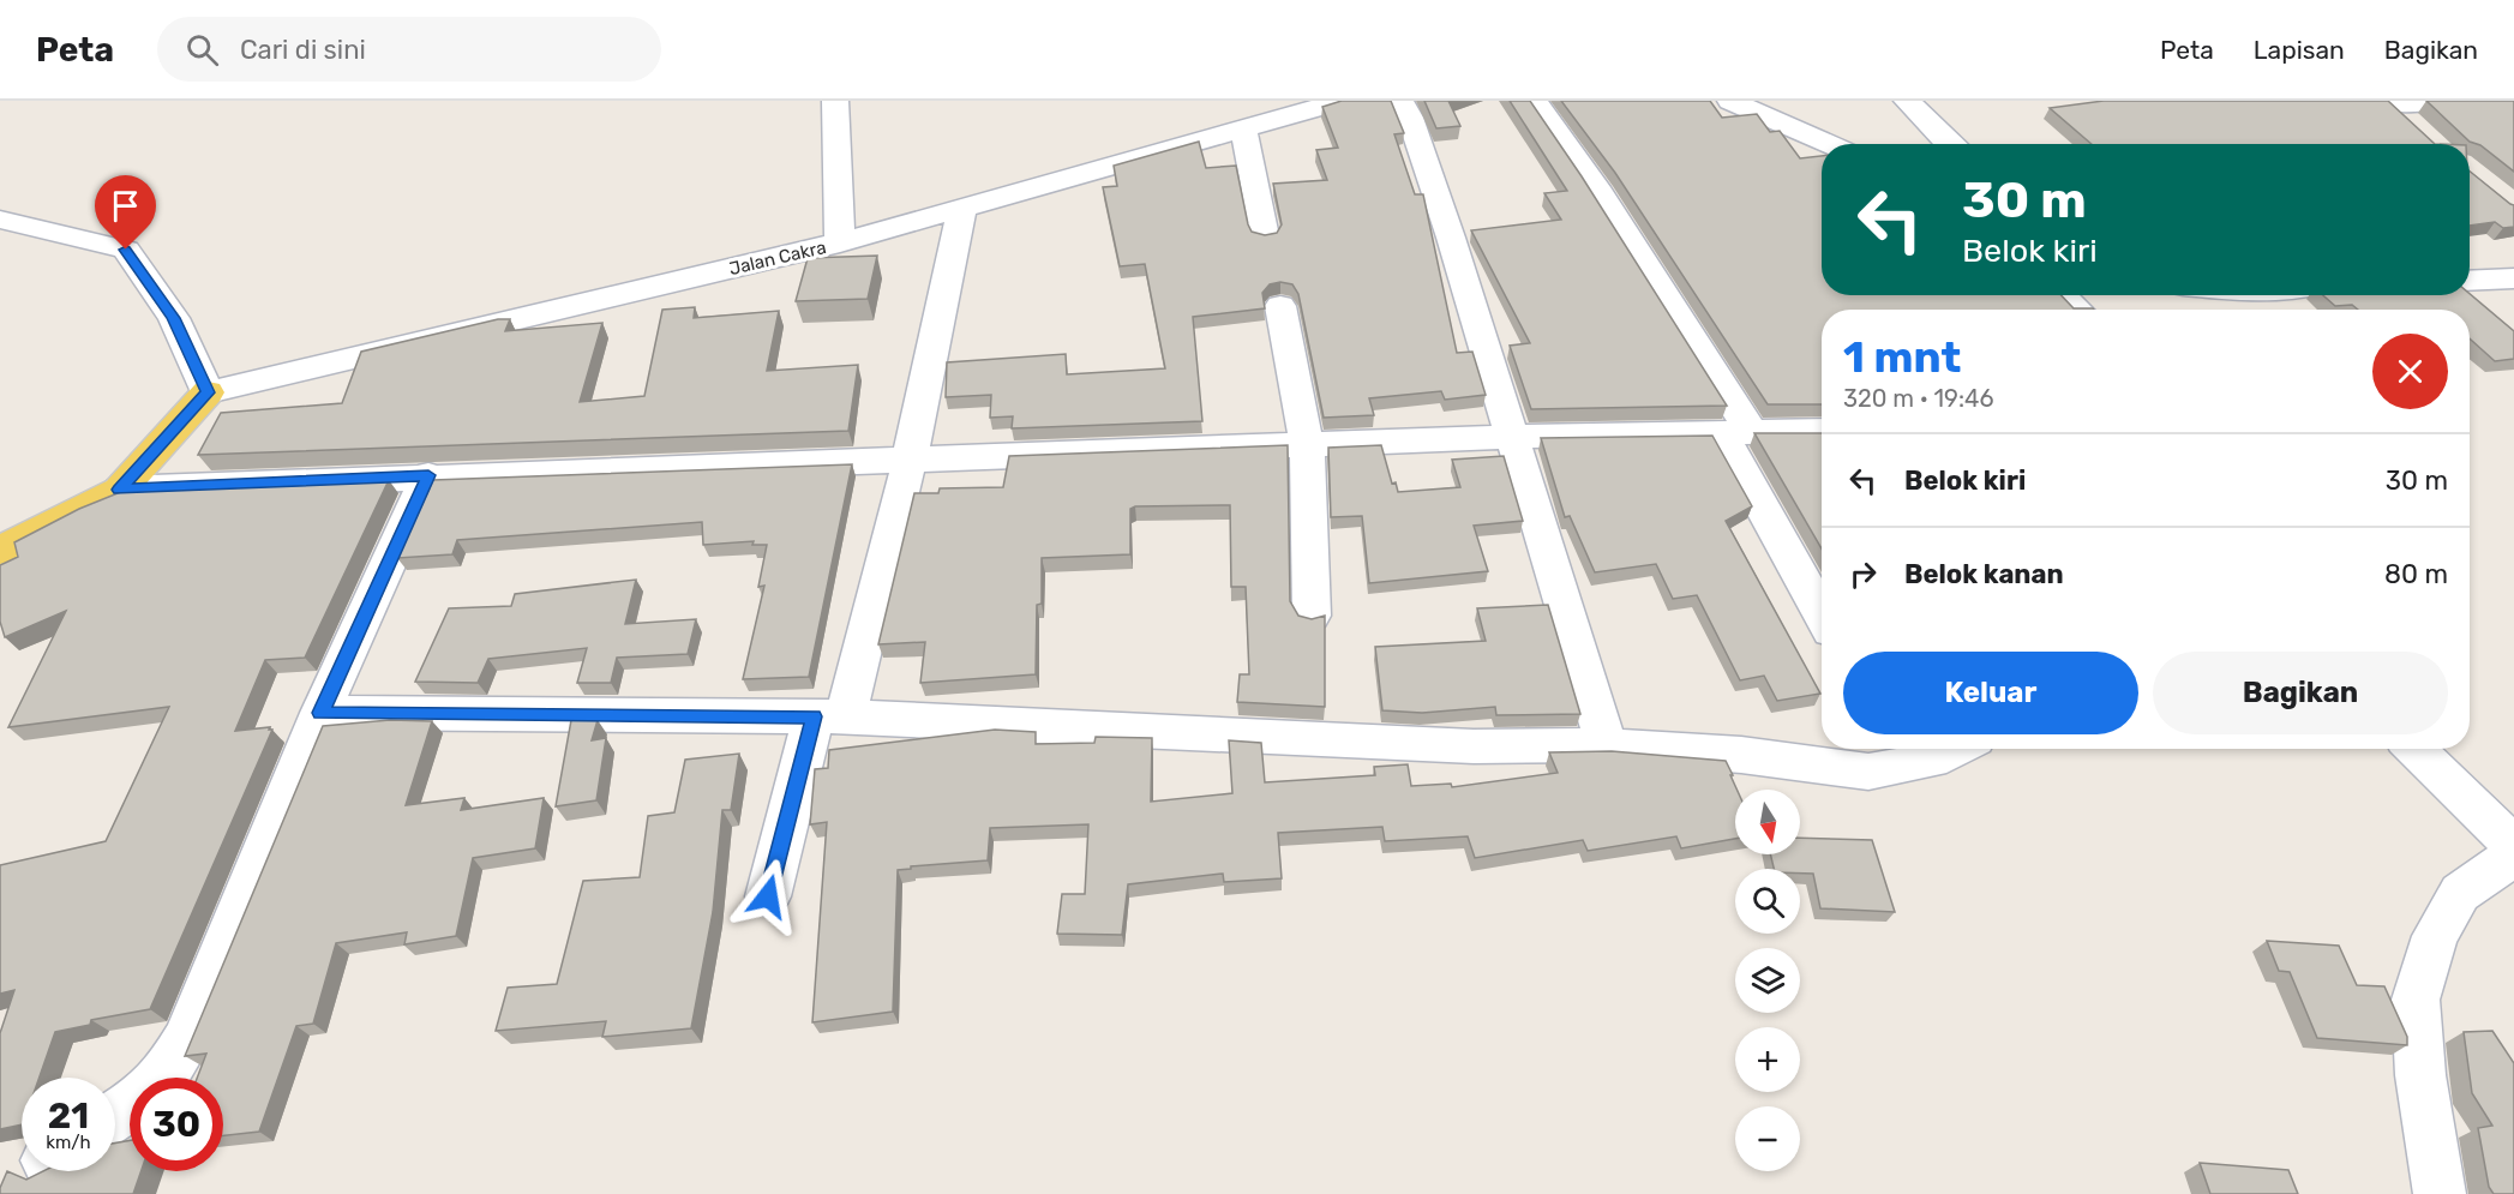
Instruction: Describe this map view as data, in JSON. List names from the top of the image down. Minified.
{"streets":{"street":["Jalan Cakra"]},"north":"bottom","page":{"header":"Peta","search":"Cari di sini","nav":["Peta","Lapisan","Bagikan"],"turn":["30 m","Belok kiri"],"heading":["1 mnt","320 m · 19:46"],"list":[{"name":"Belok kiri","value":"30 m"},{"name":"Belok kanan","value":"80 m"}],"buttons":["Keluar","Bagikan"],"map_buttons":["+","−"],"speed":"21 km/h","limit":"30"}}
